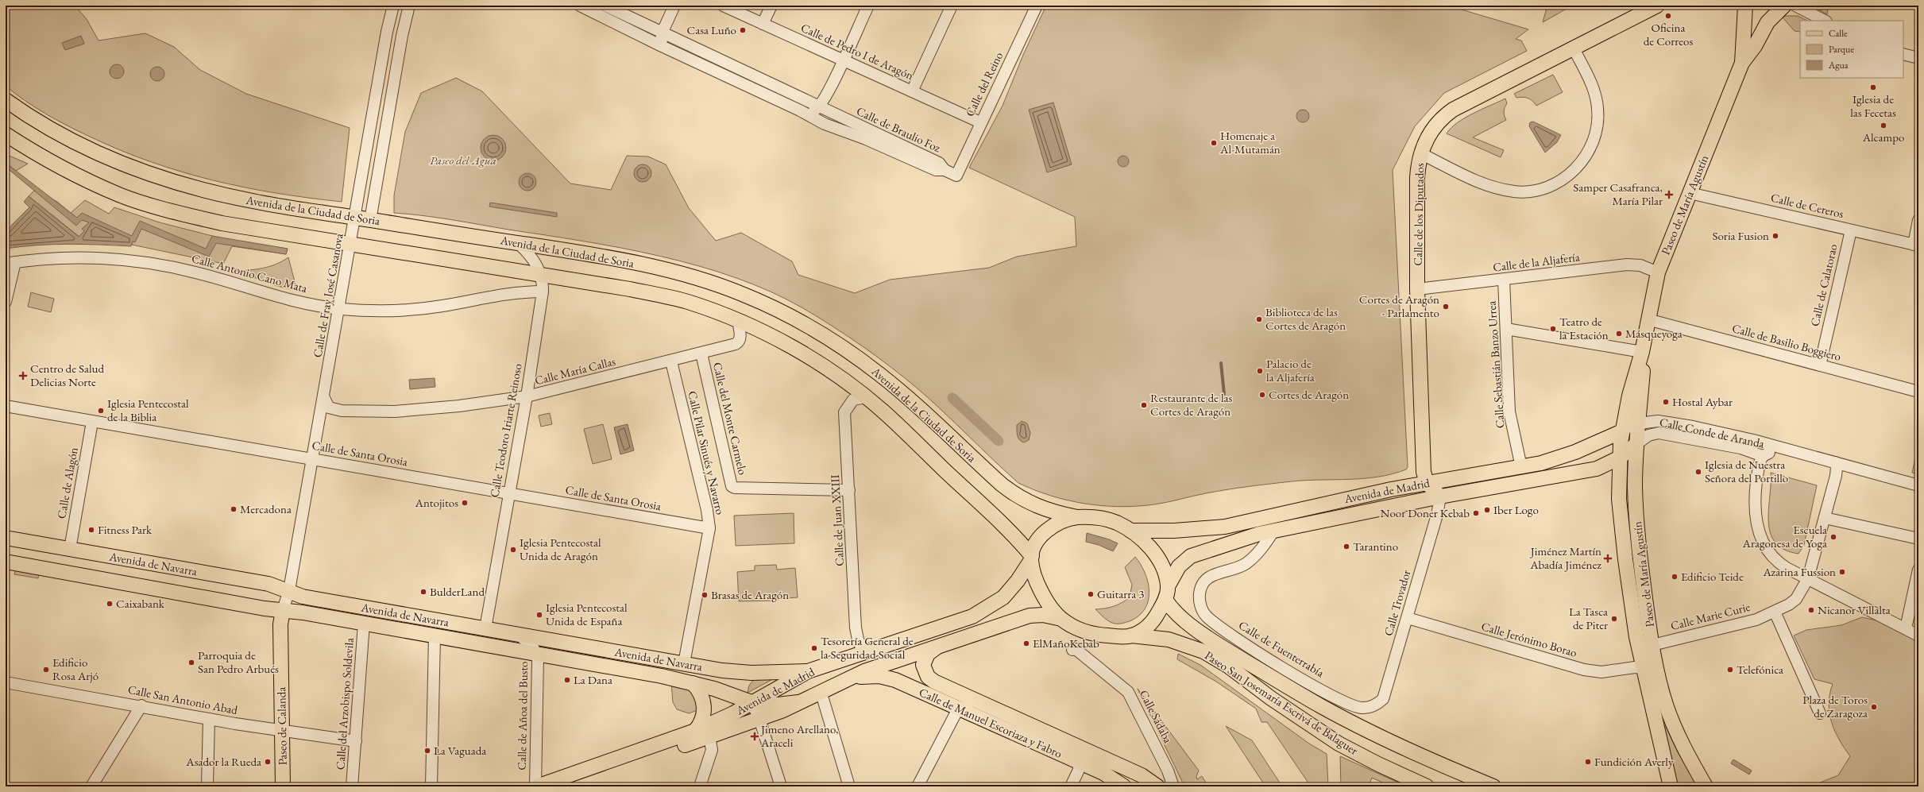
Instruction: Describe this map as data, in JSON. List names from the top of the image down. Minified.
{"streets":{"main road":["Paseo de María Agustín","Avenida de la Ciudad de Soria","Calle de los Diputados","Calle Conde de Aranda","Avenida de Madrid","Avenida de Navarra","Paseo San Josemaría Escrivá de Balaguer","Calle de Manuel Escoriaza y Fabro","Paseo de Calanda"],"street":["Calle de Pedro I de Aragón","Calle del Reino","Calle de Braulio Foz","Calle de Cereros","Calle de la Aljafería","Calle Antonio Cano Mata","Calle de Calatorao","Calle de Fray José Casanova","Calle de Basilio Boggiero","Calle Sebastián Banzo Urrea","Calle María Callas","Calle del Monte Carmelo","Calle Teodoro Iriarte Reinoso","Calle Pilar Sinués y Navarro","Calle de Santa Orosia","Calle de Alagón","Calle de Juan XXIII","Calle Trovador","Calle Marie Curie","Calle Jerónimo Borao","Calle de Fuenterrabía","Calle San Antonio Abad","Calle del Arzobispo Soldevila","Calle de Añoa del Busto","Calle Sádaba"]},"crossings":[["Calle de Pedro I de Aragón","Calle del Reino"],["Calle del Reino","Calle de Braulio Foz"],["Paseo de María Agustín","Calle de Cereros"],["Paseo de María Agustín","Calle de la Aljafería"],["Paseo de María Agustín","Calle de Basilio Boggiero"],["Paseo de María Agustín","Calle Conde de Aranda"],["Paseo de María Agustín","Avenida de Madrid"],["Paseo de María Agustín","Calle Marie Curie"],["Paseo de María Agustín","Calle Jerónimo Borao"],["Calle de Cereros","Calle de Calatorao"],["Avenida de la Ciudad de Soria","Calle de Fray José Casanova"],["Avenida de la Ciudad de Soria","Calle María Callas"],["Avenida de la Ciudad de Soria","Calle Teodoro Iriarte Reinoso"],["Avenida de la Ciudad de Soria","Avenida de Madrid"],["Avenida de la Ciudad de Soria","Calle de Juan XXIII"],["Calle de los Diputados","Calle de la Aljafería"],["Calle de los Diputados","Avenida de Madrid"],["Calle de la Aljafería","Calle Sebastián Banzo Urrea"],["Calle Antonio Cano Mata","Calle de Fray José Casanova"],["Calle Antonio Cano Mata","Calle Teodoro Iriarte Reinoso"],["Calle de Calatorao","Calle de Basilio Boggiero"],["Calle de Fray José Casanova","Calle María Callas"],["Calle de Fray José Casanova","Calle de Santa Orosia"],["Calle de Fray José Casanova","Avenida de Navarra"],["Calle de Fray José Casanova","Paseo de Calanda"],["Calle Sebastián Banzo Urrea","Avenida de Madrid"],["Calle María Callas","Calle del Monte Carmelo"],["Calle María Callas","Calle Teodoro Iriarte Reinoso"],["Calle María Callas","Calle Pilar Sinués y Navarro"],["Calle del Monte Carmelo","Calle de Juan XXIII"],["Calle Teodoro Iriarte Reinoso","Calle de Santa Orosia"],["Calle Teodoro Iriarte Reinoso","Avenida de Navarra"],["Calle Conde de Aranda","Avenida de Madrid"],["Calle Conde de Aranda","Calle Marie Curie"],["Calle Pilar Sinués y Navarro","Calle de Santa Orosia"],["Calle Pilar Sinués y Navarro","Avenida de Navarra"],["Calle de Santa Orosia","Calle de Alagón"],["Calle de Alagón","Avenida de Navarra"],["Avenida de Madrid","Calle de Juan XXIII"],["Avenida de Madrid","Avenida de Navarra"],["Avenida de Madrid","Calle Trovador"],["Avenida de Madrid","Calle de Fuenterrabía"],["Avenida de Madrid","Paseo San Josemaría Escrivá de Balaguer"],["Avenida de Madrid","Calle de Añoa del Busto"],["Avenida de Madrid","Calle de Manuel Escoriaza y Fabro"],["Avenida de Navarra","Calle del Arzobispo Soldevila"],["Avenida de Navarra","Calle de Añoa del Busto"],["Avenida de Navarra","Paseo de Calanda"],["Calle Trovador","Calle Jerónimo Borao"],["Calle Trovador","Calle de Fuenterrabía"],["Calle San Antonio Abad","Calle del Arzobispo Soldevila"],["Calle San Antonio Abad","Paseo de Calanda"]],"parks":["Paseo del Agua"],"places":{"other":["Oficina de Correos","Casa Luño","Iglesia de las Fecetas","Alcampo","Homenaje a Al-Mutamán","Soria Fusion","Cortes de Aragón - Parlamento","Biblioteca de las Cortes de Aragón","Teatro de la Estación","Másqueyoga","Palacio de la Aljafería","Cortes de Aragón","Hostal Aybar","Restaurante de las Cortes de Aragón","Iglesia Pentecostal de la Biblia","Iglesia de Nuestra Señora del Portillo","Antojitos","Mercadona","Iber Logo","Noor Doner Kebab","Fitness Park","Escuela Aragonesa de Yoga","Tarantino","Iglesia Pentecostal Unida de Aragón","Azarina Fussion","Edificio Teide","BulderLand","Guitarra 3","Brasas de Aragón","Caixabank","Nicanor Villalta","Iglesia Pentecostal Unida de España","La Tasca de Piter","ElMañoKebab","Tesorería General de la Seguridad Social","Parroquia de San Pedro Arbués","Edificio Rosa Arjó","Telefónica","La Dana","Plaza de Toros de Zaragoza","La Vaguada","Asador la Rueda","Fundición Averly"],"health":["Samper Casafranca, María Pilar","Centro de Salud Delicias Norte","Jiménez Martín Abadía Jiménez","Jimeno Arellano, Araceli"]},"legend":["Calle","Parque","Agua"]}
